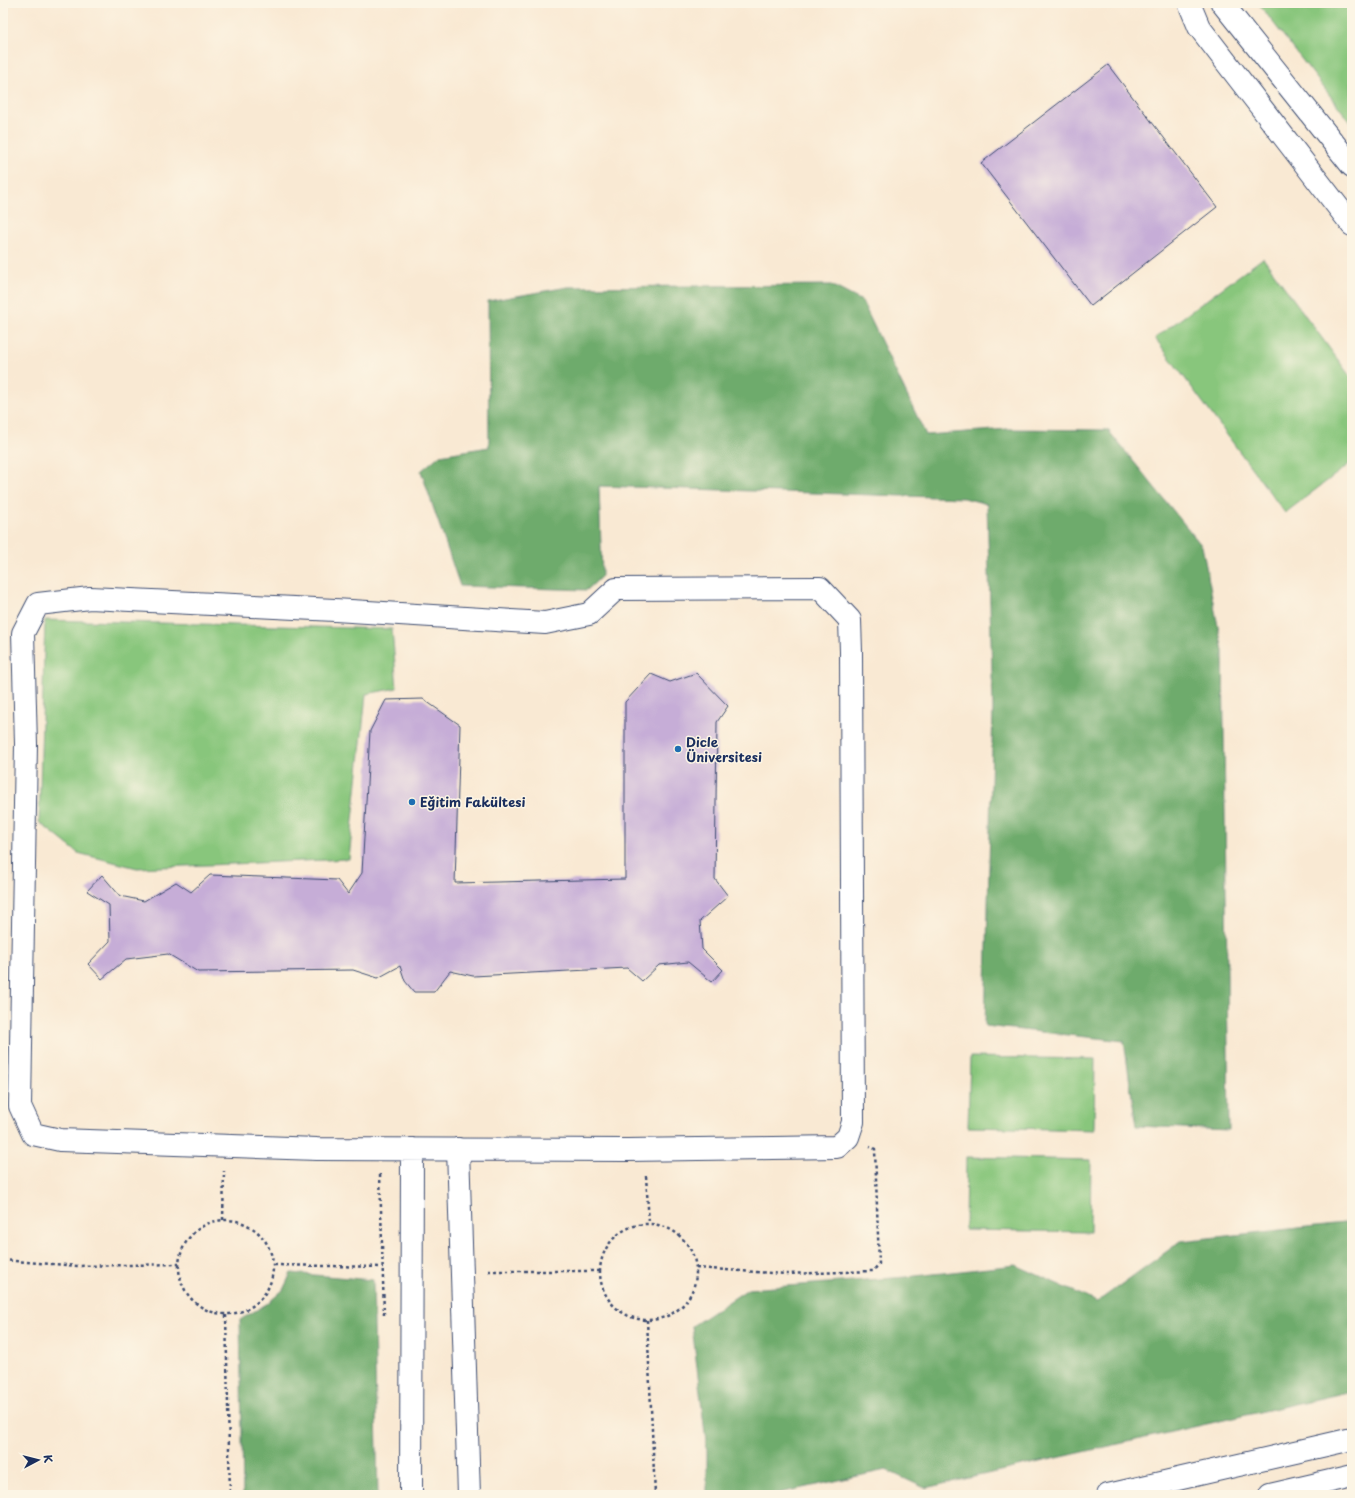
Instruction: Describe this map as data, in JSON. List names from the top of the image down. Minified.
{"places":["Dicle Üniversitesi","Eğitim Fakültesi"],"north":"right"}
